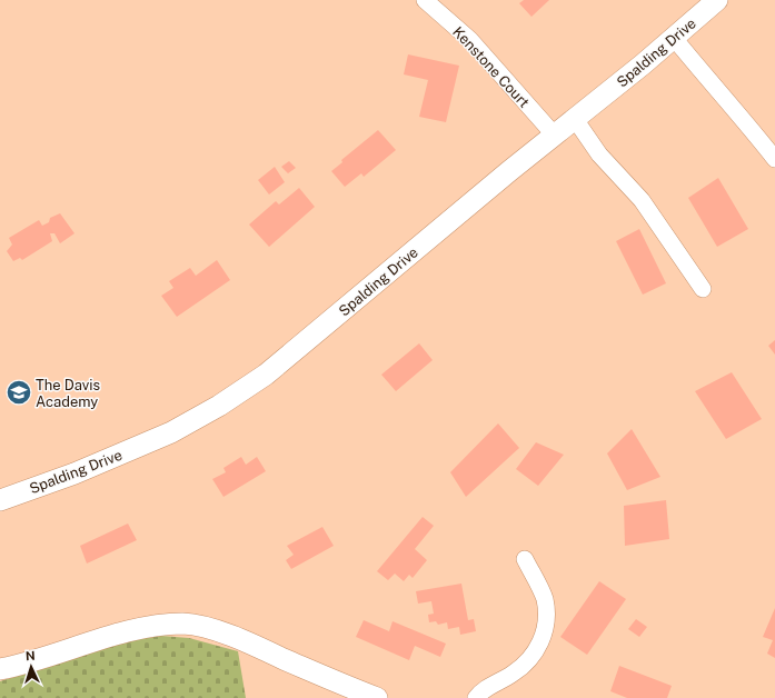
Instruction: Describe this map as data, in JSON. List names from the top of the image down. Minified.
{"streets":{"street":["Spalding Drive","Kenstone Court"]},"crossings":[["Spalding Drive","Kenstone Court"]],"places":{"school or university":["The Davis Academy"]},"north":"top"}
